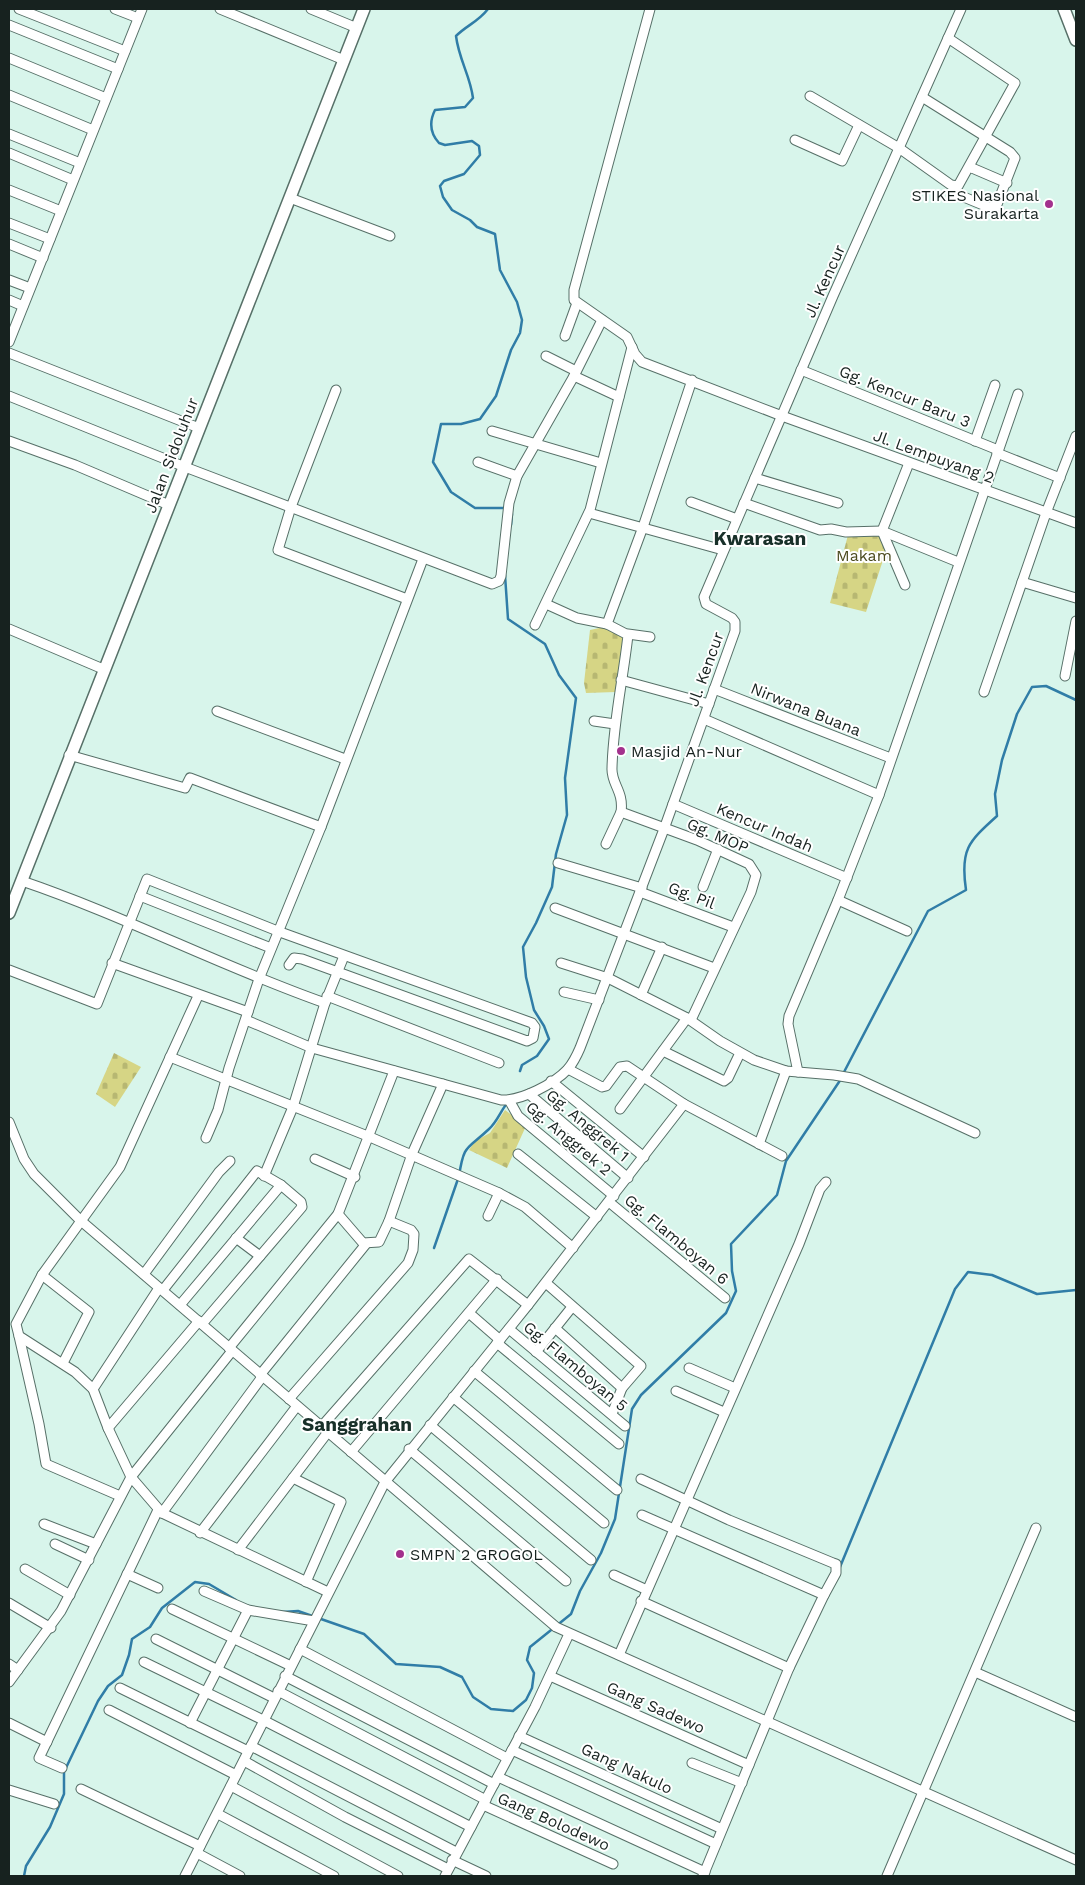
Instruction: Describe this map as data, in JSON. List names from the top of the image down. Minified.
{"streets":{"main road":["Jalan Sidoluhur"],"street":["Jl. Kencur","Gg. Kencur Baru 3","Jl. Lempuyang 2","Nirwana Buana","Kencur Indah","Gg. MOP","Gg. Pil","Gg. Anggrek 1","Gg. Anggrek 2","Gg. Flamboyan 6","Gg. Flamboyan 5","Gang Sadewo","Gang Nakulo","Gang Bolodewo"]},"crossings":[["Jl. Kencur","Gg. Kencur Baru 3"],["Jl. Kencur","Jl. Lempuyang 2"],["Jl. Kencur","Nirwana Buana"],["Jl. Kencur","Kencur Indah"],["Jl. Kencur","Gg. MOP"],["Jl. Kencur","Gg. Pil"],["Jl. Kencur","Gg. Anggrek 1"],["Jl. Kencur","Gg. Anggrek 2"],["Gg. MOP","Gg. Pil"],["Gg. Anggrek 2","Gg. Flamboyan 6"]],"districts":["Kwarasan","Sanggrahan"],"parks":["Makam"],"places":["STIKES Nasional Surakarta","Masjid An-Nur","SMPN 2 GROGOL"]}
